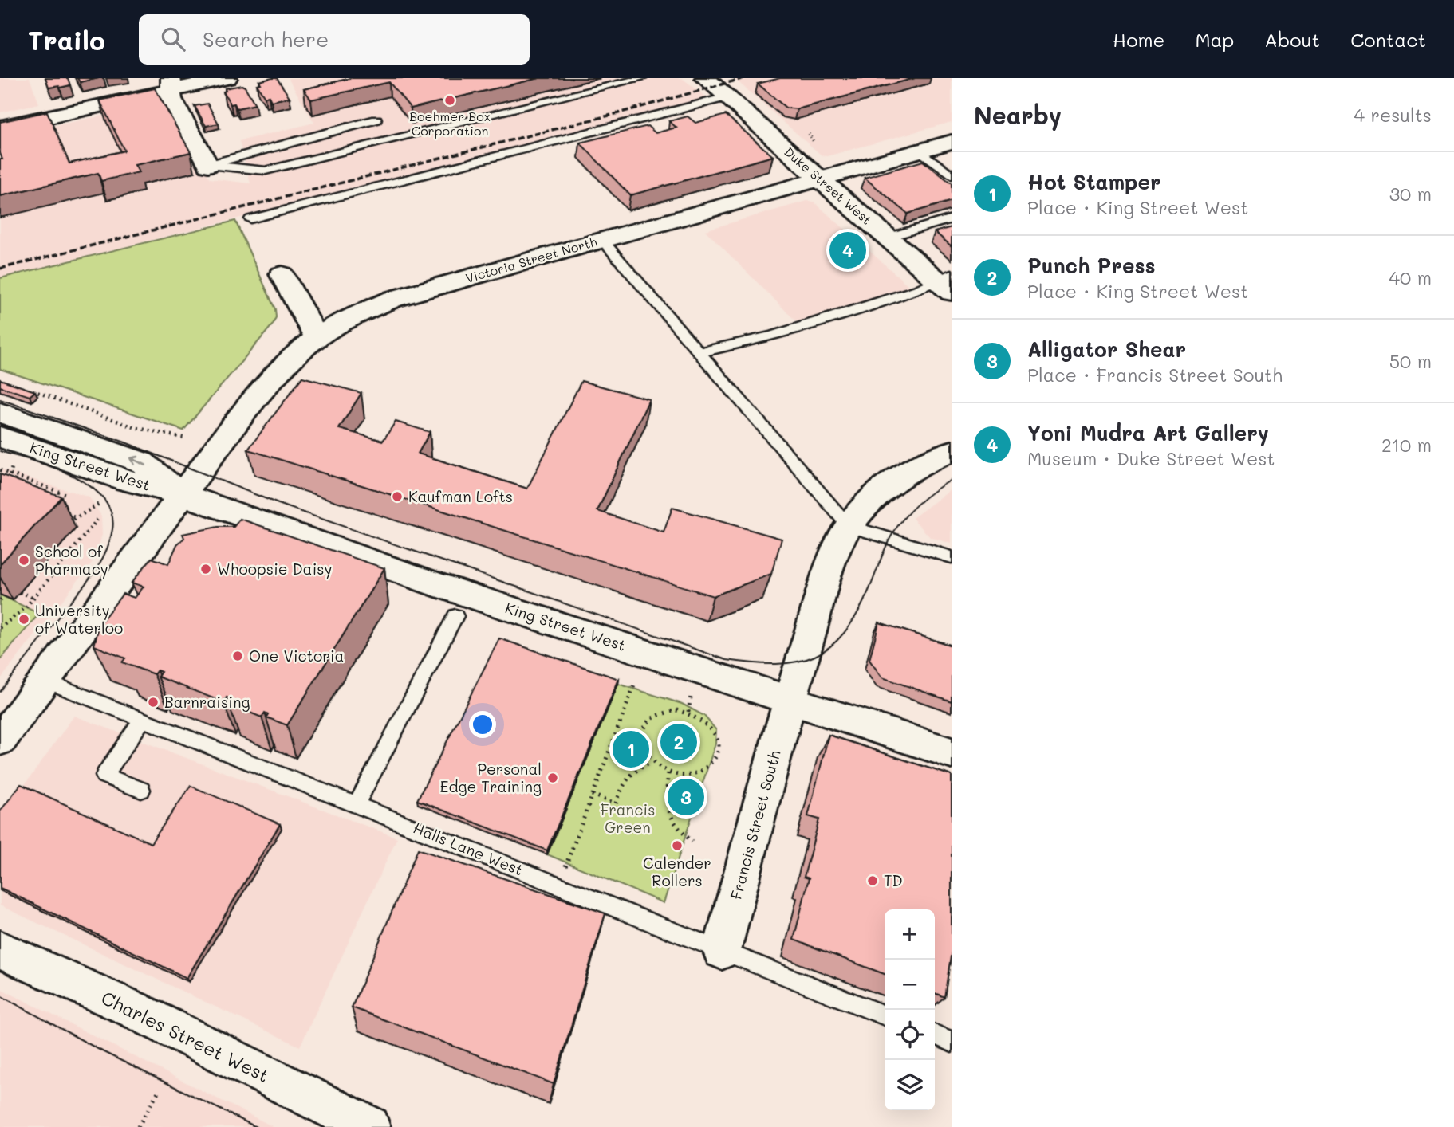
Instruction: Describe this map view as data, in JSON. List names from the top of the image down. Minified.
{"streets":{"main road":["Duke Street West","Victoria Street North","King Street West","Francis Street South","Charles Street West"],"lane":["Halls Lane West"]},"crossings":[["Duke Street West","Victoria Street North"],["Victoria Street North","King Street West"],["Victoria Street North","Halls Lane West"],["King Street West","Francis Street South"],["Francis Street South","Halls Lane West"]],"parks":["Francis Green"],"places":["Boehmer Box Corporation","Kaufman Lofts","School of Pharmacy","Whoopsie Daisy","University of Waterloo","One Victoria","Barnraising","Personal Edge Training","Calender Rollers","TD"],"page":{"header":"Trailo","search":"Search here","nav":["Home","Map","About","Contact"],"heading":["Nearby","4 results"],"list":[{"mark":"1","name":"Hot Stamper","note":"Place · King Street West","value":"30 m"},{"mark":"2","name":"Punch Press","note":"Place · King Street West","value":"40 m"},{"mark":"3","name":"Alligator Shear","note":"Place · Francis Street South","value":"50 m"},{"mark":"4","name":"Yoni Mudra Art Gallery","note":"Museum · Duke Street West","value":"210 m"}],"pins":["4","2","1","3"],"map_buttons":["+","−"]}}
